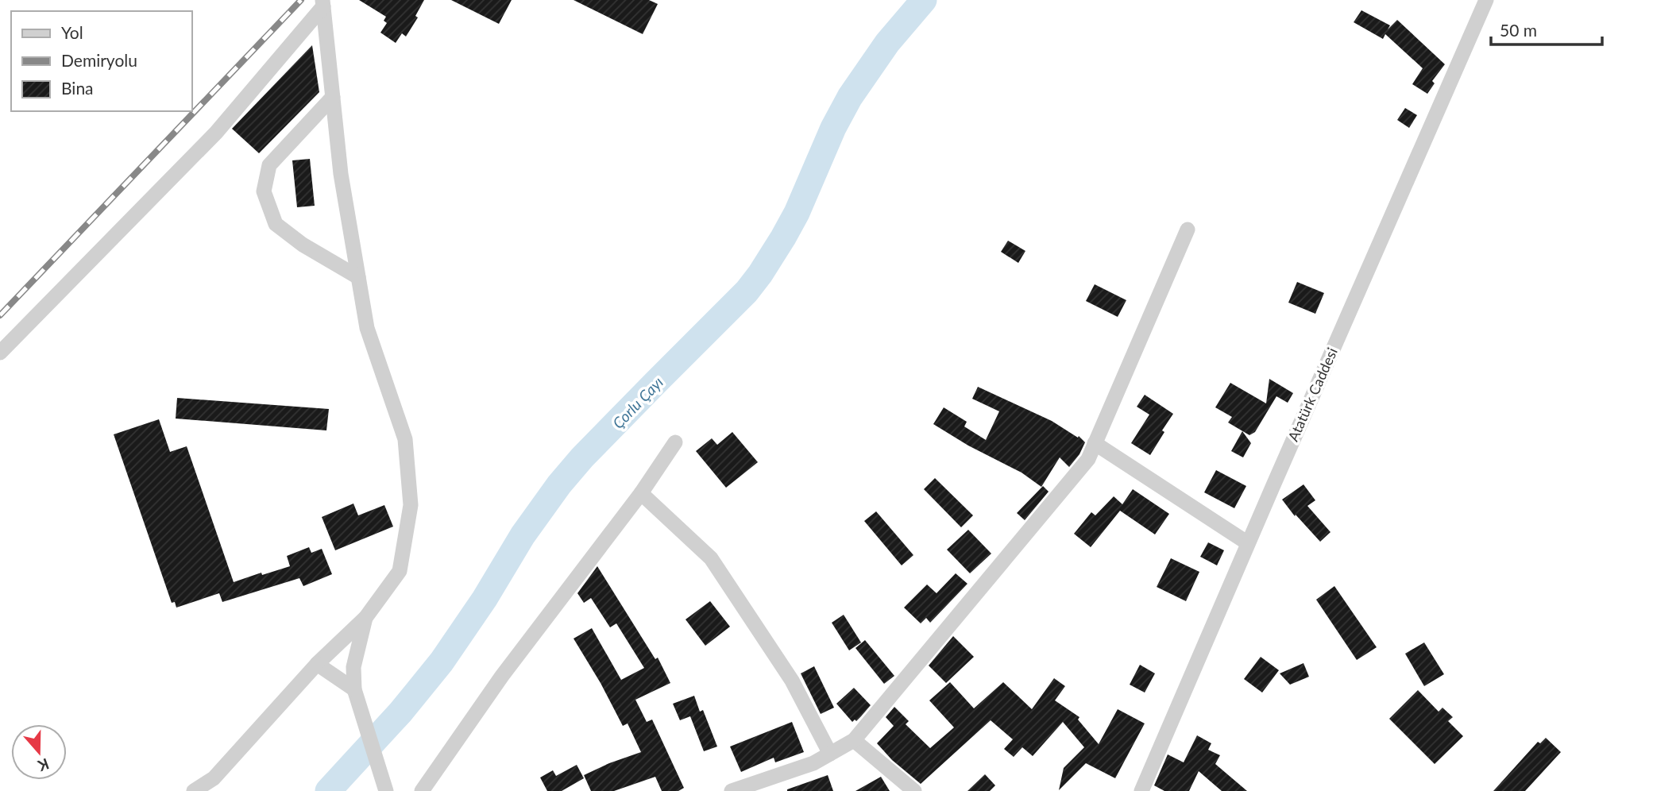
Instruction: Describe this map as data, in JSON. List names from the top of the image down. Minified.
{"streets":{"street":["Atatürk Caddesi"]},"water":["Çorlu Çayı"],"legend":["Yol","Demiryolu","Bina"],"scale_bar":"50 m","north":"bottom"}
